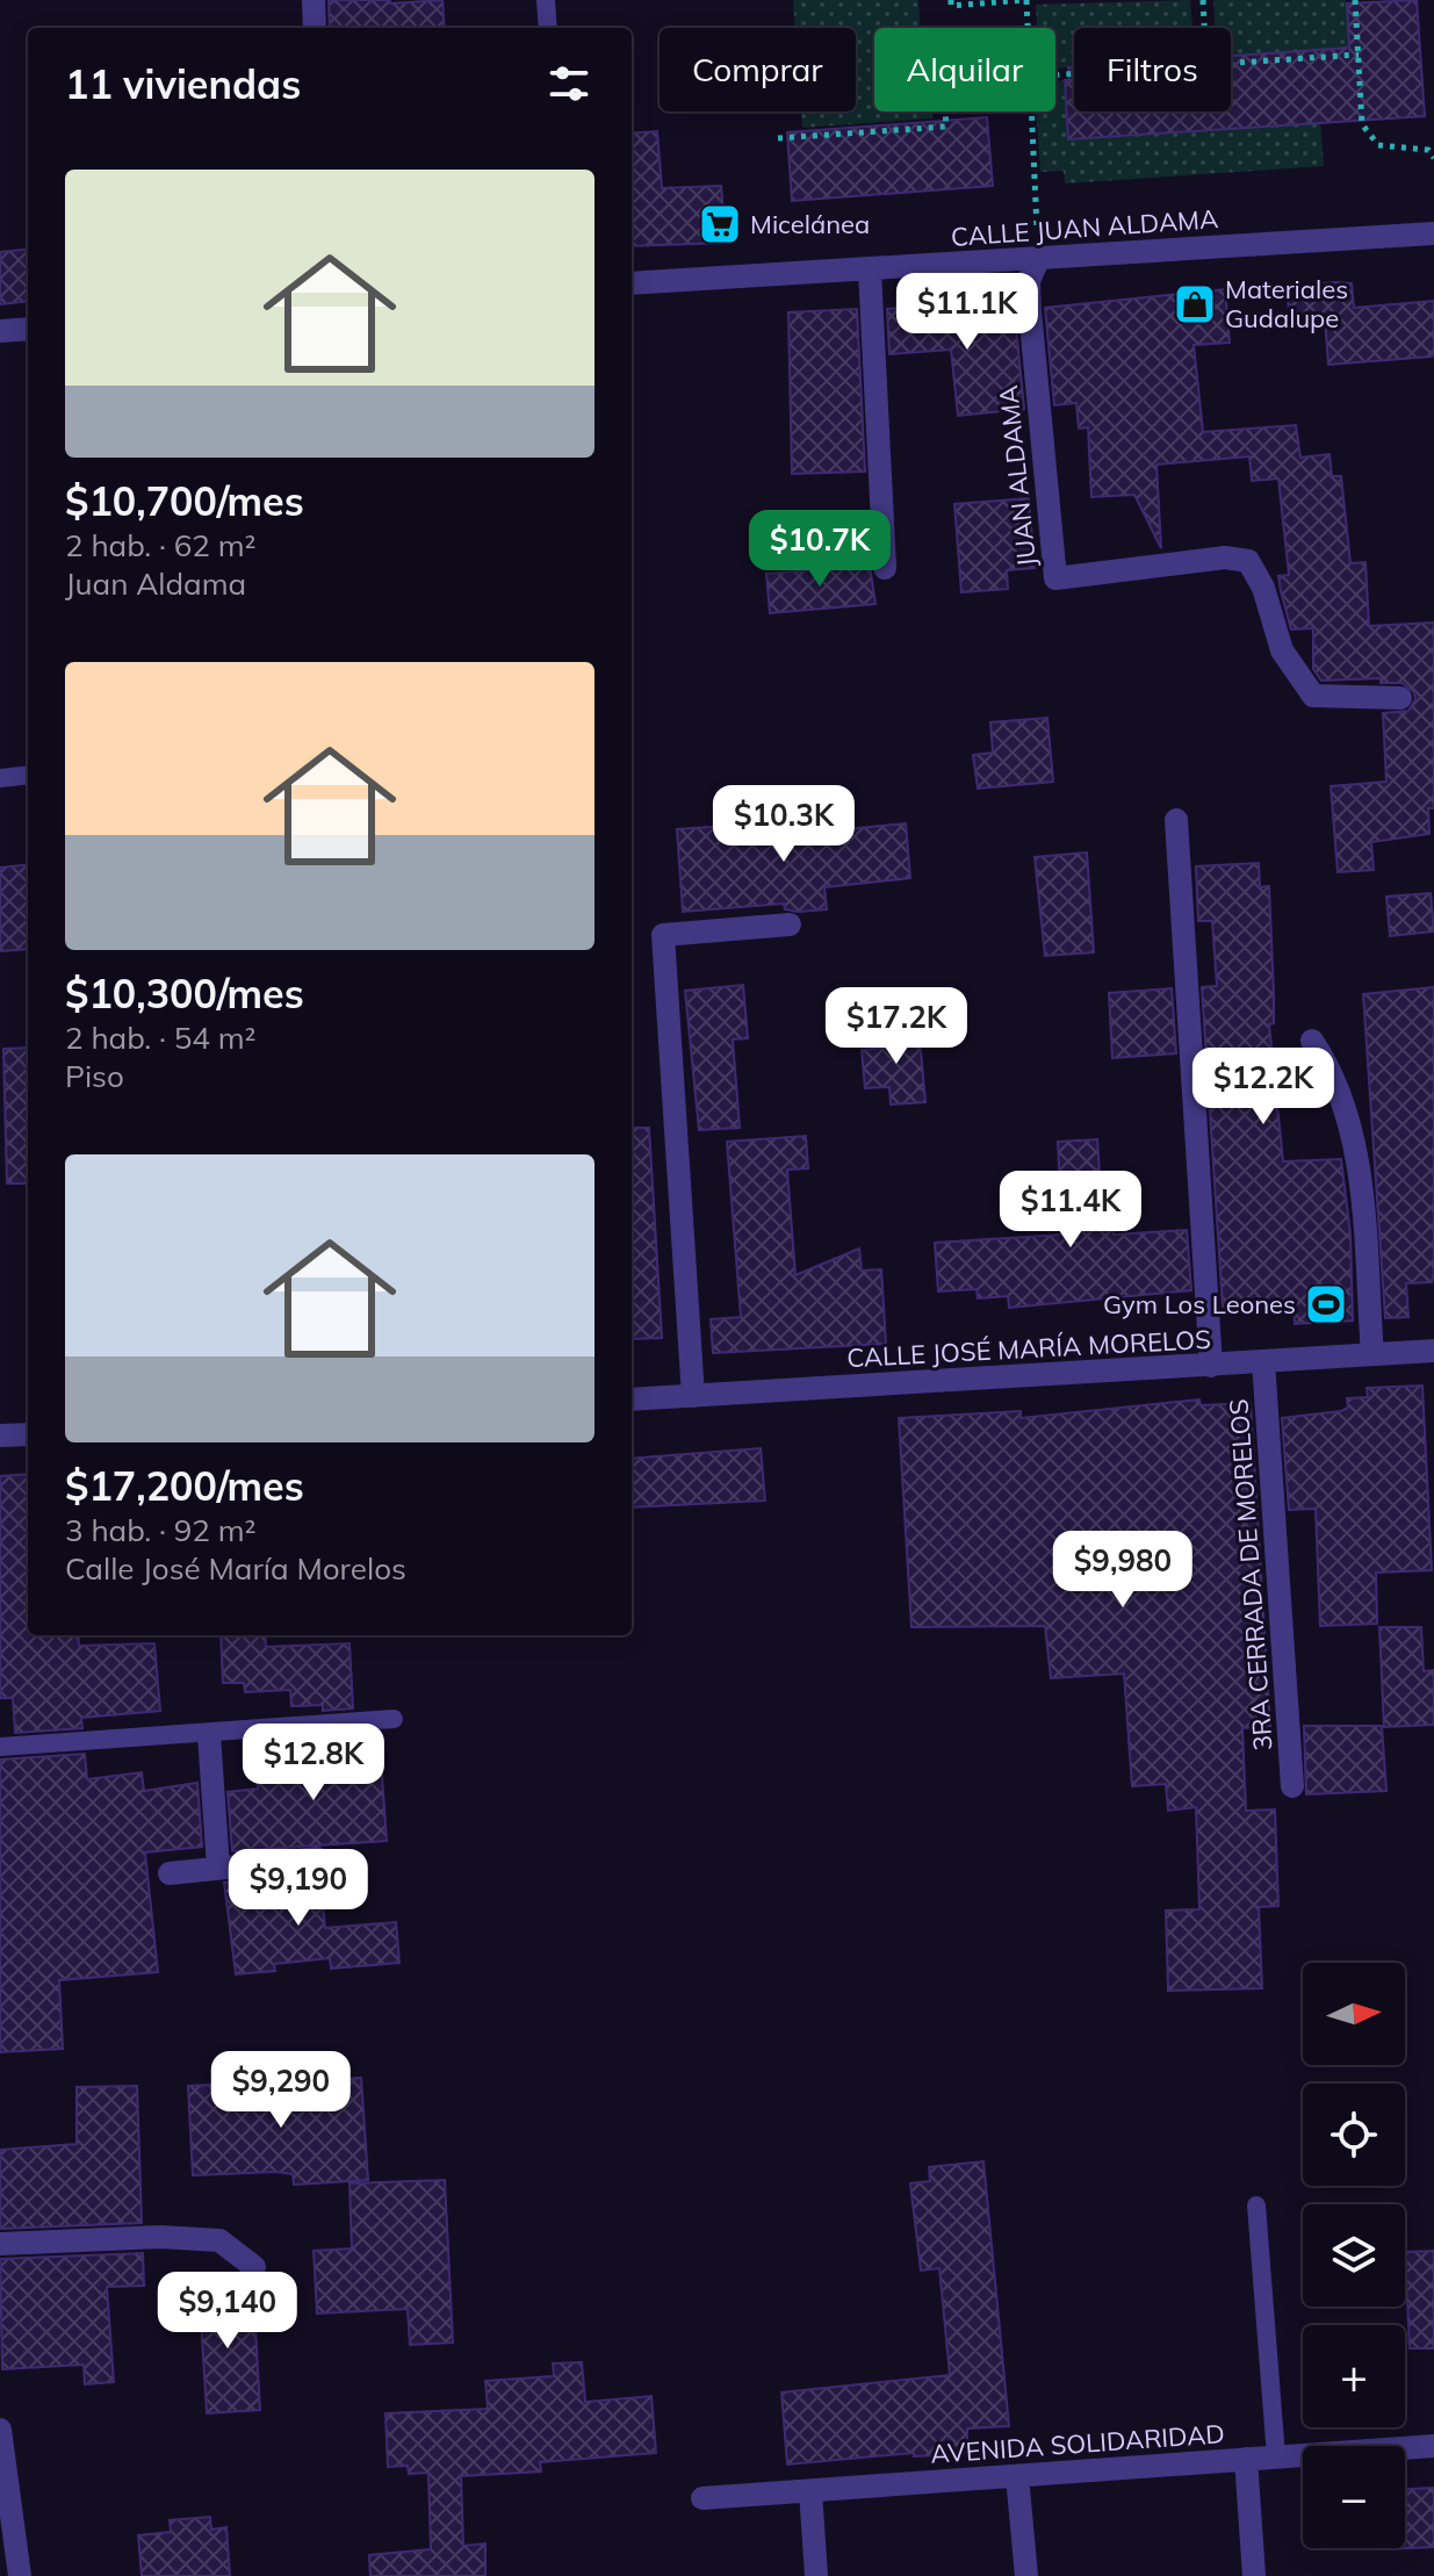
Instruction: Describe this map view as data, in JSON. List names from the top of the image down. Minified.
{"streets":{"street":["CALLE JUAN ALDAMA","JUAN ALDAMA","CALLE JOSÉ MARÍA MORELOS","3RA CERRADA DE MORELOS","AVENIDA SOLIDARIDAD"]},"crossings":[["CALLE JUAN ALDAMA","JUAN ALDAMA"],["CALLE JOSÉ MARÍA MORELOS","3RA CERRADA DE MORELOS"]],"places":{"supermarket":["Micelánea"],"shop":["Materiales Gudalupe"],"sports":["Gym Los Leones"]},"north":"right","page":{"chip":["Comprar","Alquilar","Filtros"],"heading":"11 viviendas","list":[{"name":"$10,700/mes","note":"2 hab. · 62 m² · Juan Aldama"},{"name":"$10,300/mes","note":"2 hab. · 54 m² · Piso"},{"name":"$17,200/mes","note":"3 hab. · 92 m² · Calle José María Morelos"}],"price":["$11.1K","$10.7K","$10.3K","$17.2K","$12.2K","$11.4K","$9,980","$12.8K","$9,190","$9,290","$9,140"],"map_buttons":["+","−"]}}
